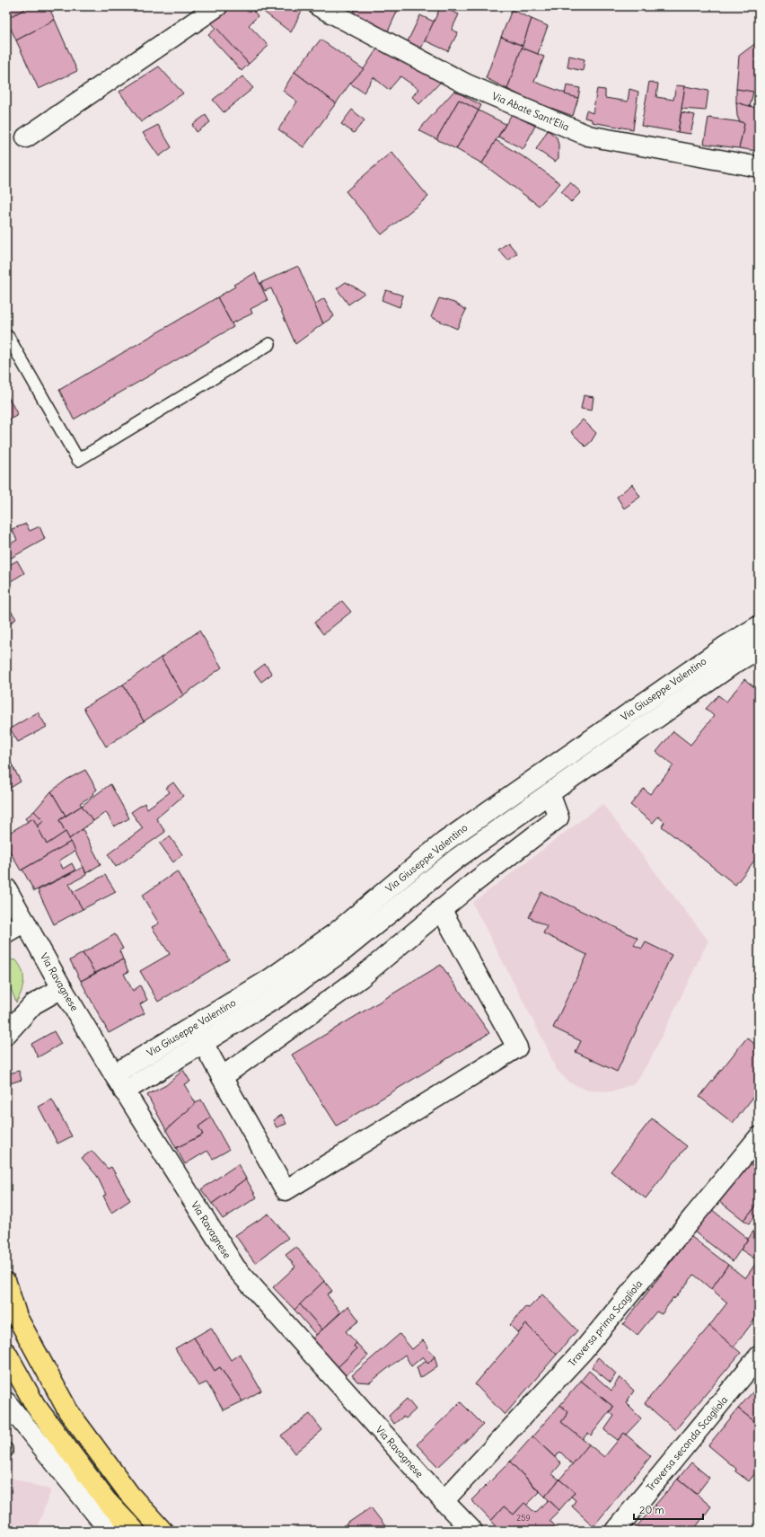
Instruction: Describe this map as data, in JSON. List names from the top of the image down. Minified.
{"streets":{"street":["Via Abate Sant'Elia","Via Giuseppe Valentino","Via Ravagnese","Traversa prima Scagliola","Traversa seconda Scagliola"]},"crossings":[["Via Giuseppe Valentino","Via Ravagnese"],["Via Ravagnese","Traversa prima Scagliola"]],"house_numbers":["259"],"scale_bar":"20 m"}
